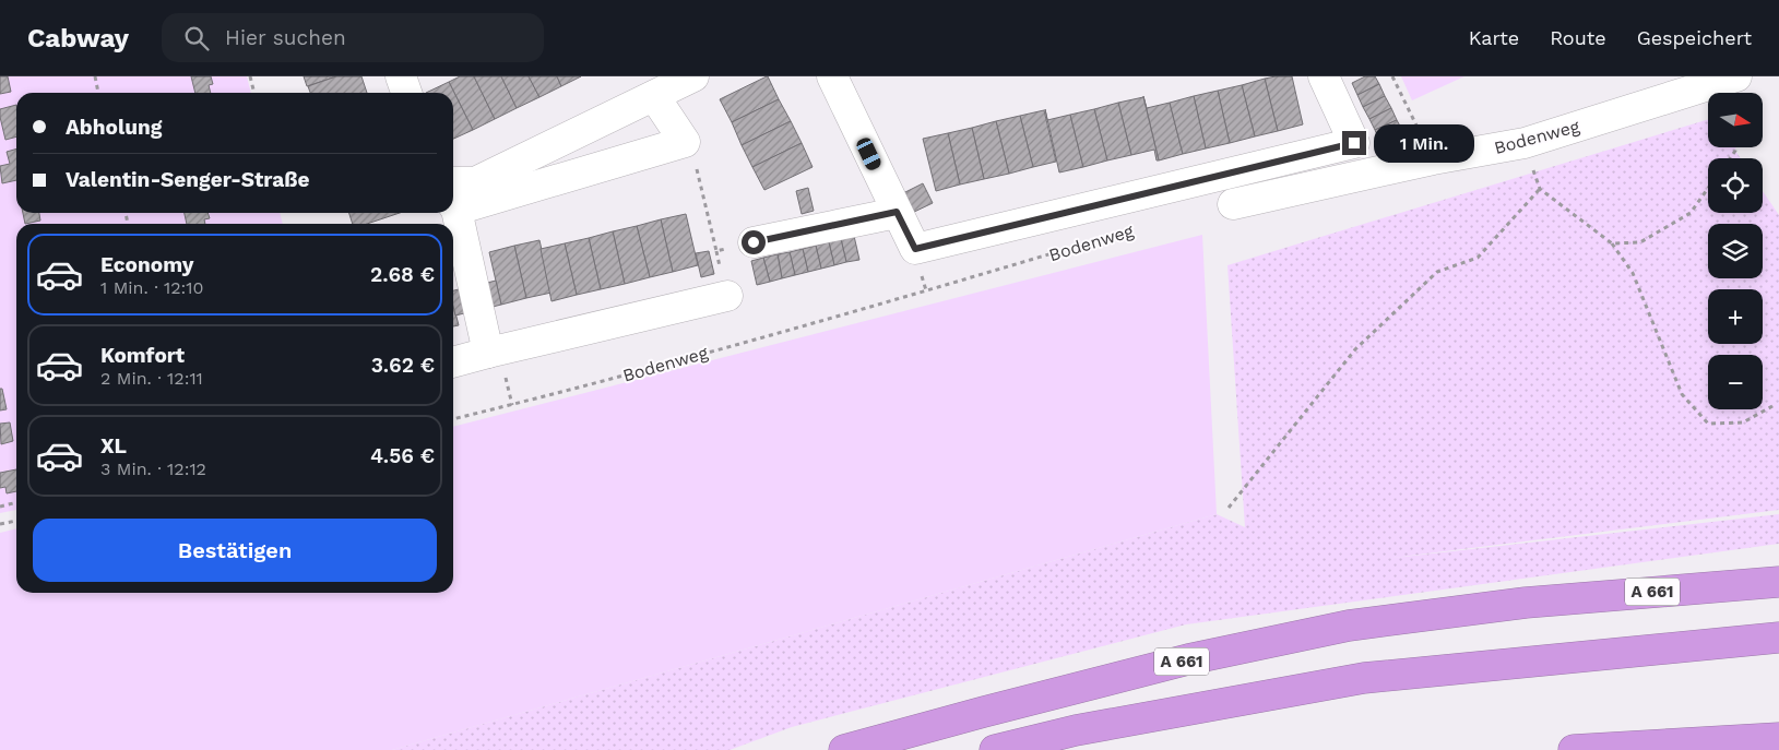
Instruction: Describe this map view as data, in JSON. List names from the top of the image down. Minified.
{"streets":{"highway":["A 661"],"street":["Bodenweg"]},"north":"right","page":{"header":"Cabway","search":"Hier suchen","nav":["Karte","Route","Gespeichert"],"map_buttons":["+","−"],"banner":["Abholung","Valentin-Senger-Straße"],"bubble":"1 Min.","list":[{"name":"Economy","note":"1 Min. · 12:10","value":"2.68 €"},{"name":"Komfort","note":"2 Min. · 12:11","value":"3.62 €"},{"name":"XL","note":"3 Min. · 12:12","value":"4.56 €"}],"buttons":"Bestätigen"}}
